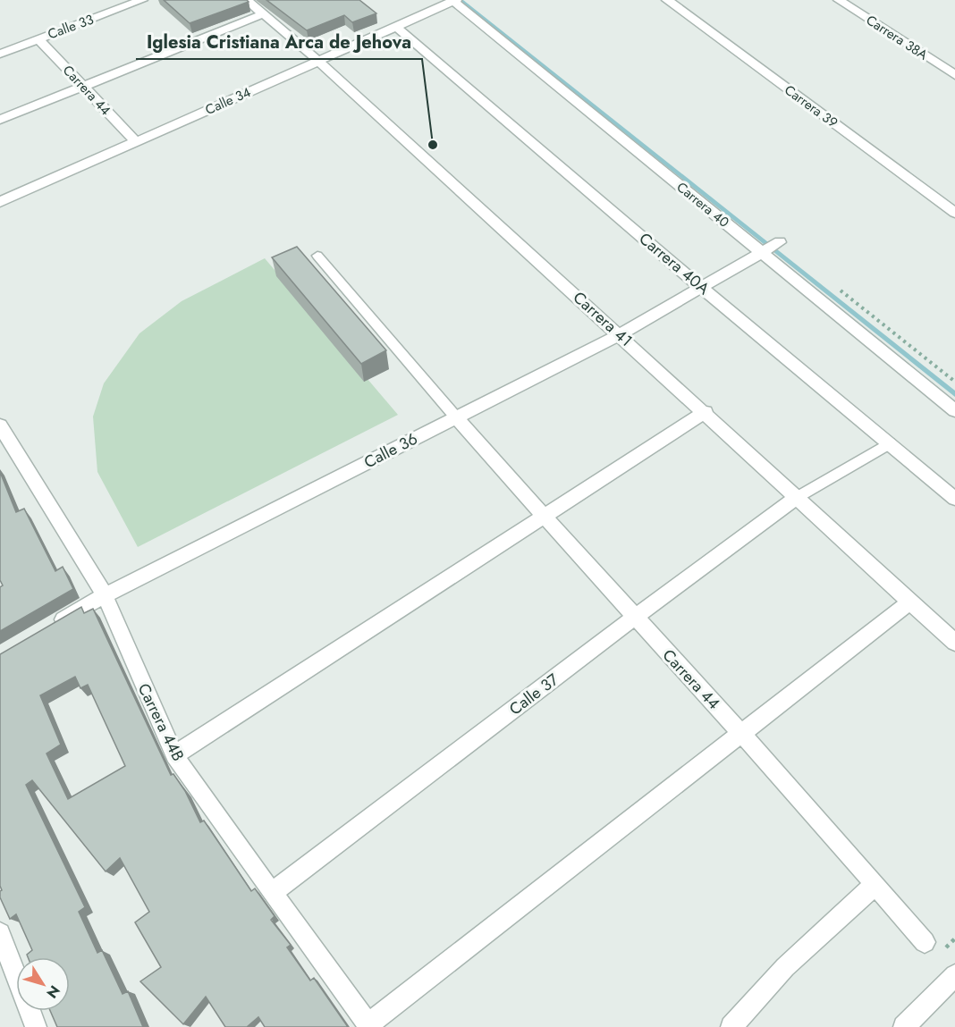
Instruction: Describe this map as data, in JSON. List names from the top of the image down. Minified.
{"streets":{"street":["Calle 33","Carrera 38A","Carrera 44","Calle 34","Carrera 39","Carrera 40","Carrera 40A","Carrera 41","Calle 36","Calle 37","Carrera 44B"]},"crossings":[["Calle 33","Carrera 44"],["Carrera 44","Calle 34"],["Carrera 44","Calle 36"],["Carrera 44","Calle 37"],["Calle 34","Carrera 40"],["Calle 34","Carrera 40A"],["Calle 34","Carrera 41"],["Carrera 40","Calle 36"],["Carrera 40A","Calle 36"],["Carrera 41","Calle 36"],["Carrera 41","Calle 37"],["Calle 36","Carrera 44B"],["Calle 37","Carrera 44B"]],"places":["Iglesia Cristiana Arca de Jehova"],"north":"bottom right"}
